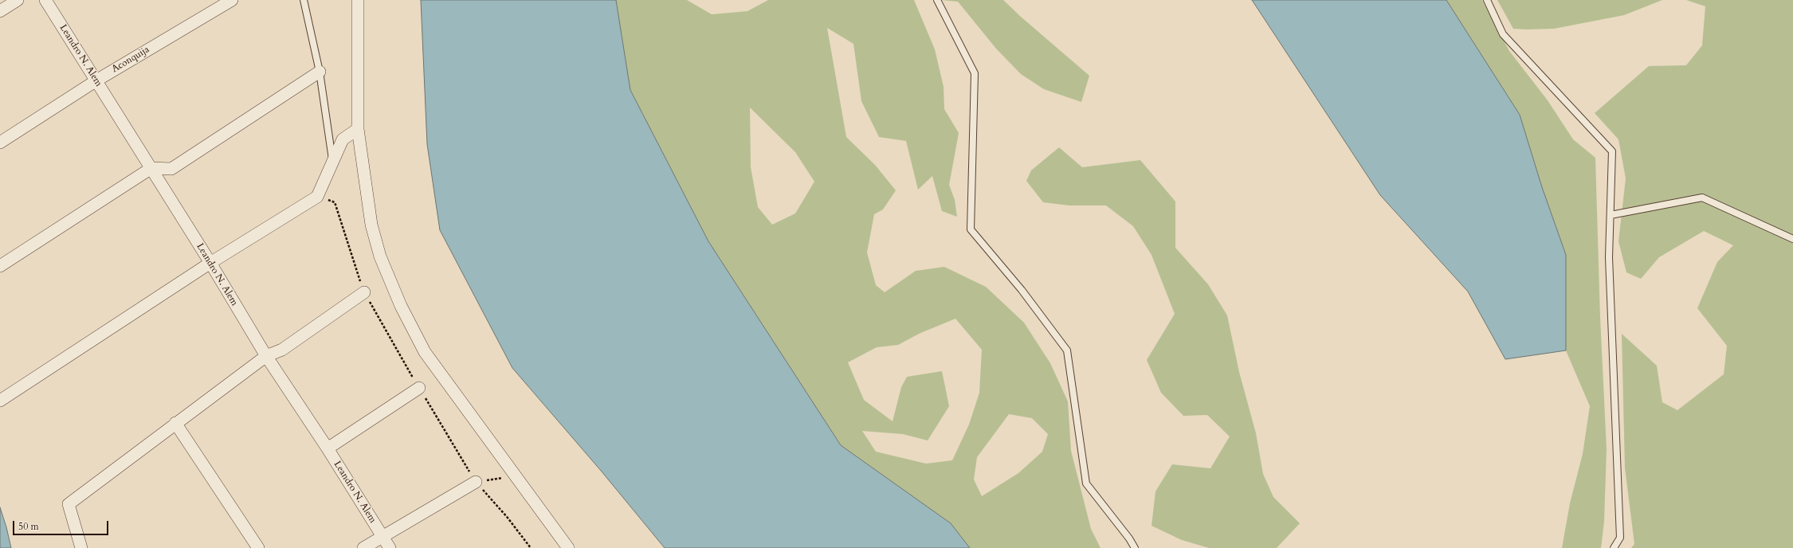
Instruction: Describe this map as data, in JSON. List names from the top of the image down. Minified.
{"streets":{"street":["Leandro N. Alem","Aconquija"]},"crossings":[["Leandro N. Alem","Aconquija"]],"scale_bar":"50 m"}
